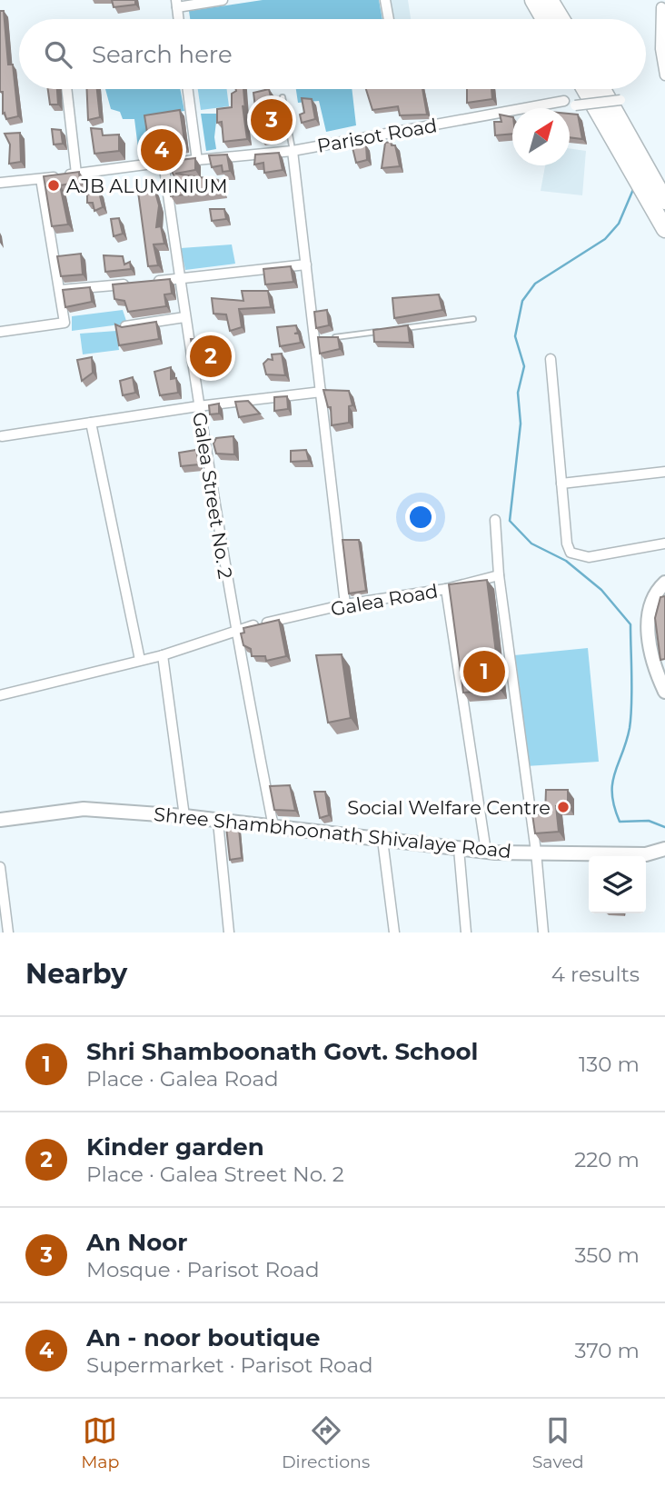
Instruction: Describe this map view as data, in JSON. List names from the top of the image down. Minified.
{"streets":{"street":["Parisot Road","Galea Street No. 2","Galea Road","Shree Shambhoonath Shivalaye Road"]},"crossings":[["Parisot Road","Galea Street No. 2"],["Galea Street No. 2","Galea Road"],["Galea Street No. 2","Shree Shambhoonath Shivalaye Road"]],"places":["AJB ALUMINIUM","Social Welfare Centre"],"north":"top right","page":{"search":"Search here","pins":["3","4","2","1"],"heading":["Nearby","4 results"],"list":[{"mark":"1","name":"Shri Shamboonath Govt. School","note":"Place · Galea Road","value":"130 m"},{"mark":"2","name":"Kinder garden","note":"Place · Galea Street No. 2","value":"220 m"},{"mark":"3","name":"An Noor","note":"Mosque · Parisot Road","value":"350 m"},{"mark":"4","name":"An - noor boutique","note":"Supermarket · Parisot Road","value":"370 m"}],"nav":["Map","Directions","Saved"]}}
